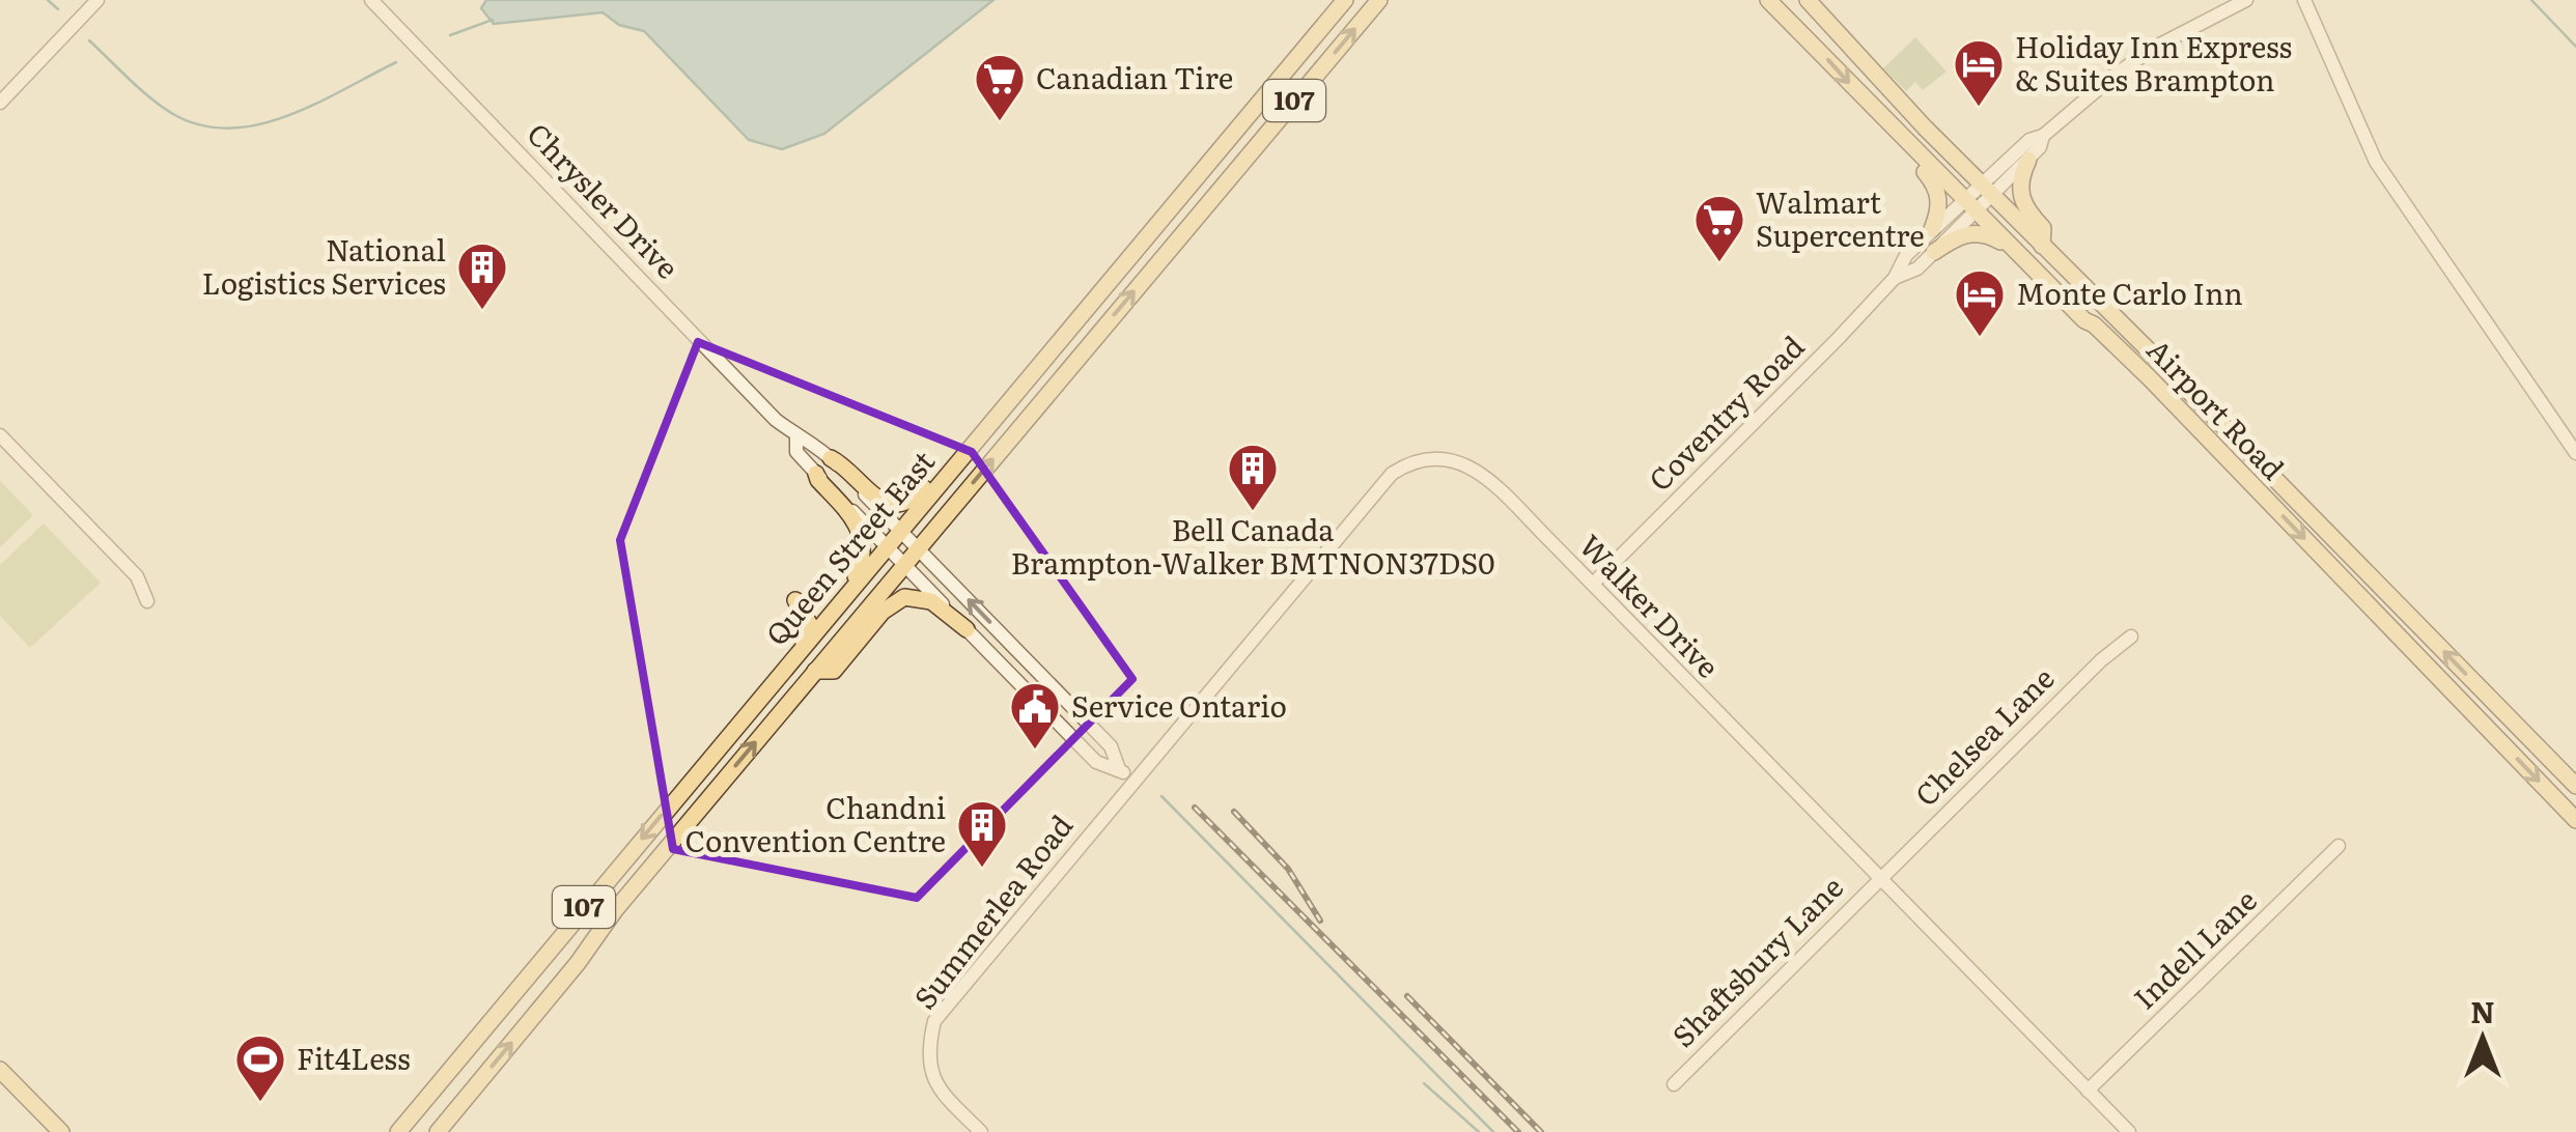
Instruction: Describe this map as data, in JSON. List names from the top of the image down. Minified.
{"streets":{"main road":["107","Airport Road","Queen Street East"],"street":["Chrysler Drive","Coventry Road","Walker Drive","Chelsea Lane","Summerlea Road","Indell Lane","Shaftsbury Lane"]},"crossings":[["Chrysler Drive","Queen Street East"],["Airport Road","Coventry Road"],["Coventry Road","Walker Drive"],["Walker Drive","Chelsea Lane"],["Walker Drive","Summerlea Road"],["Walker Drive","Indell Lane"],["Walker Drive","Shaftsbury Lane"],["Chelsea Lane","Shaftsbury Lane"]],"places":{"hotel":["Holiday Inn Express & Suites Brampton","Monte Carlo Inn"],"supermarket":["Canadian Tire","Walmart Supercentre"],"building":["National Logistics Services","Bell Canada Brampton-Walker BMTNON37DS0","Chandni Convention Centre"],"public building":["Service Ontario"],"sports":["Fit4Less"]},"north":"top"}
